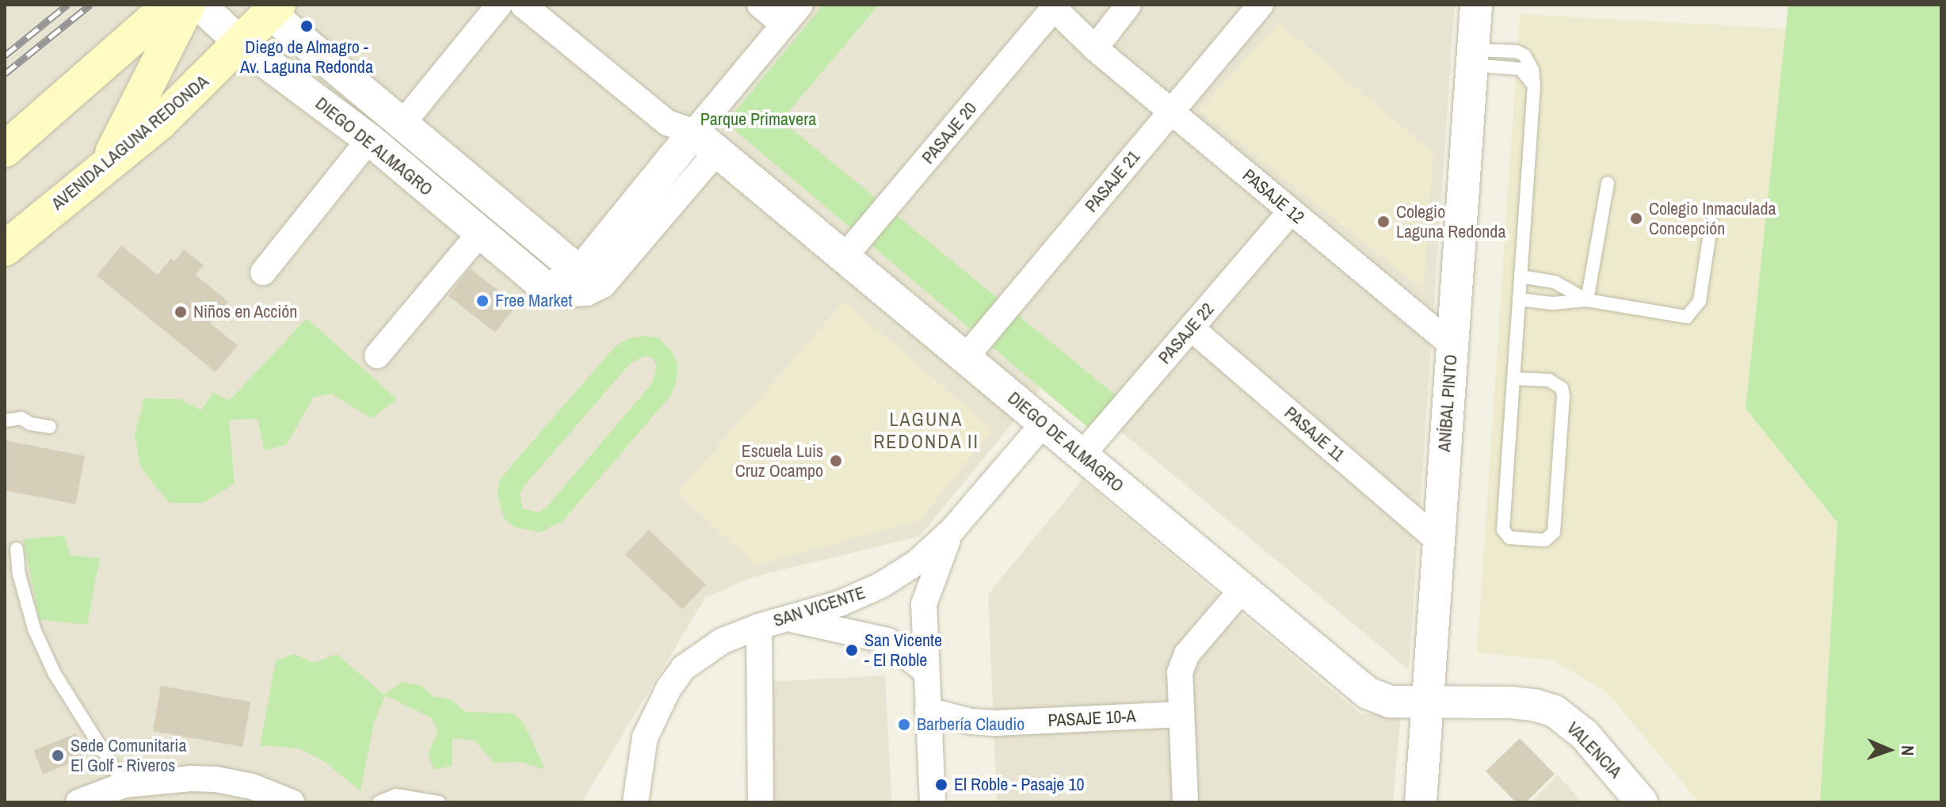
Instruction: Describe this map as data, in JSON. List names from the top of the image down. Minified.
{"streets":{"main road":["AVENIDA LAGUNA REDONDA"],"street":["PASAJE 20","DIEGO DE ALMAGRO","PASAJE 21","PASAJE 12","PASAJE 22","ANÍBAL PINTO","PASAJE 11","SAN VICENTE","PASAJE 10-A","VALENCIA"]},"crossings":[["PASAJE 20","DIEGO DE ALMAGRO"],["PASAJE 20","PASAJE 12"],["AVENIDA LAGUNA REDONDA","DIEGO DE ALMAGRO"],["DIEGO DE ALMAGRO","PASAJE 21"],["DIEGO DE ALMAGRO","PASAJE 22"],["DIEGO DE ALMAGRO","ANÍBAL PINTO"],["DIEGO DE ALMAGRO","SAN VICENTE"],["DIEGO DE ALMAGRO","VALENCIA"],["PASAJE 21","PASAJE 12"],["PASAJE 12","PASAJE 22"],["PASAJE 12","ANÍBAL PINTO"],["PASAJE 22","PASAJE 11"],["ANÍBAL PINTO","PASAJE 11"],["ANÍBAL PINTO","VALENCIA"]],"districts":["LAGUNA REDONDA II"],"parks":["Parque Primavera"],"places":["Diego de Almagro - Av. Laguna Redonda","Colegio Inmaculada Concepción","Colegio Laguna Redonda","Free Market","Niños en Acción","Escuela Luis Cruz Ocampo","San Vicente - El Roble","Barbería Claudio","Sede Comunitaria El Golf - Riveros","El Roble - Pasaje 10"],"north":"right"}
